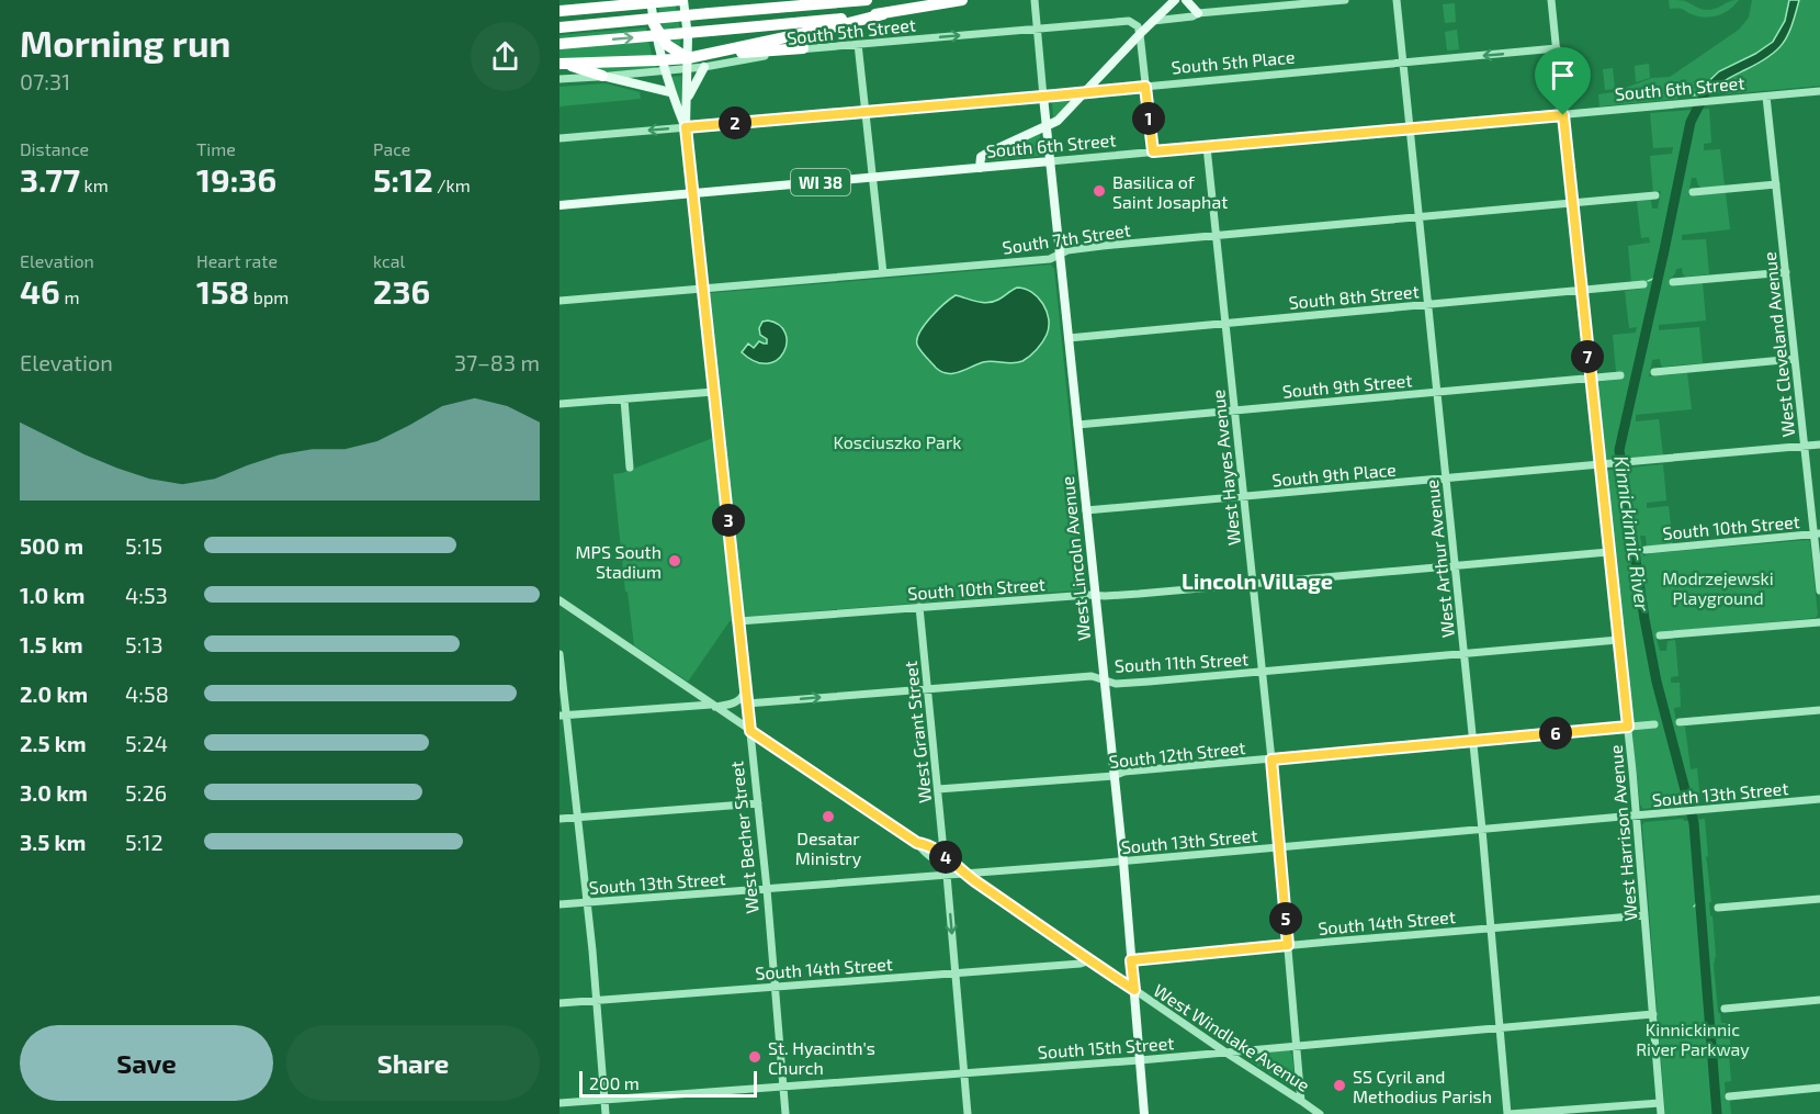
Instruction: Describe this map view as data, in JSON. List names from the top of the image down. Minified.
{"streets":{"main road":["South 5th Place","South 6th Street","WI 38","West Lincoln Avenue","West Becher Street"],"street":["South 5th Street","South 7th Street","South 8th Street","West Cleveland Avenue","South 9th Street","West Hayes Avenue","South 9th Place","South 10th Street","West Arthur Avenue","South 11th Street","West Grant Street","South 12th Street","South 13th Street","West Harrison Avenue","South 14th Street","West Windlake Avenue","South 15th Street"]},"crossings":[["South 5th Street","West Lincoln Avenue"],["South 5th Street","West Becher Street"],["South 5th Place","West Lincoln Avenue"],["South 5th Place","West Arthur Avenue"],["South 5th Place","West Harrison Avenue"],["South 5th Place","West Becher Street"],["South 6th Street","West Cleveland Avenue"],["South 6th Street","West Hayes Avenue"],["South 6th Street","West Lincoln Avenue"],["South 6th Street","West Arthur Avenue"],["South 6th Street","West Harrison Avenue"],["South 6th Street","West Becher Street"],["South 7th Street","West Hayes Avenue"],["South 7th Street","West Lincoln Avenue"],["South 7th Street","West Arthur Avenue"],["South 7th Street","West Harrison Avenue"],["South 7th Street","West Becher Street"],["South 8th Street","West Hayes Avenue"],["South 8th Street","West Lincoln Avenue"],["South 8th Street","West Arthur Avenue"],["South 8th Street","West Harrison Avenue"],["West Cleveland Avenue","South 9th Place"],["West Cleveland Avenue","South 10th Street"],["South 9th Street","West Hayes Avenue"],["South 9th Street","West Lincoln Avenue"],["South 9th Street","West Arthur Avenue"],["South 9th Street","West Harrison Avenue"],["West Hayes Avenue","South 9th Place"],["West Hayes Avenue","South 10th Street"],["West Hayes Avenue","South 11th Street"],["West Hayes Avenue","South 12th Street"],["West Hayes Avenue","South 13th Street"],["West Hayes Avenue","South 14th Street"],["West Hayes Avenue","West Windlake Avenue"],["West Hayes Avenue","South 15th Street"],["South 9th Place","West Lincoln Avenue"],["South 9th Place","West Arthur Avenue"],["South 9th Place","West Harrison Avenue"],["South 10th Street","West Lincoln Avenue"],["South 10th Street","West Arthur Avenue"],["South 10th Street","West Grant Street"],["South 10th Street","West Harrison Avenue"],["South 10th Street","West Becher Street"],["West Lincoln Avenue","South 11th Street"],["West Lincoln Avenue","South 12th Street"],["West Lincoln Avenue","South 13th Street"],["West Lincoln Avenue","South 14th Street"],["West Lincoln Avenue","West Windlake Avenue"],["West Lincoln Avenue","South 15th Street"],["West Arthur Avenue","South 11th Street"],["West Arthur Avenue","South 12th Street"],["West Arthur Avenue","South 13th Street"],["West Arthur Avenue","South 14th Street"],["West Arthur Avenue","South 15th Street"],["South 11th Street","West Grant Street"],["South 11th Street","West Harrison Avenue"],["South 11th Street","West Becher Street"],["West Grant Street","South 12th Street"],["West Grant Street","West Windlake Avenue"],["South 12th Street","West Harrison Avenue"],["South 13th Street","West Harrison Avenue"],["South 13th Street","West Becher Street"],["South 13th Street","West Windlake Avenue"],["West Harrison Avenue","South 14th Street"],["West Harrison Avenue","South 15th Street"],["West Becher Street","South 14th Street"],["West Becher Street","West Windlake Avenue"],["West Becher Street","South 15th Street"],["South 14th Street","West Windlake Avenue"],["West Windlake Avenue","South 15th Street"]],"one_way":["South 5th Street"],"districts":["Lincoln Village"],"water":["Kinnickinnic River"],"parks":["Kosciuszko Park","Modrzejewski Playground","Kinnickinnic River Parkway"],"places":["Basilica of Saint Josaphat","MPS South Stadium","Desatar Ministry","St. Hyacinth's Church","SS Cyril and Methodius Parish"],"scale_bar":"200 m","page":{"heading":["Morning run","07:31"],"pins":["1","2","7","3","6","4","5"],"stats":[["Distance","3.77 km"],["Time","19:36"],["Pace","5:12 /km"],["Elevation","46 m"],["Heart rate","158 bpm"],["kcal","236"]],"chart":["Elevation","37–83 m"],"list":[{"name":"500 m","note":"5:15"},{"name":"1.0 km","note":"4:53"},{"name":"1.5 km","note":"5:13"},{"name":"2.0 km","note":"4:58"},{"name":"2.5 km","note":"5:24"},{"name":"3.0 km","note":"5:26"},{"name":"3.5 km","note":"5:12"}],"buttons":["Save","Share"],"scale":"200 m"}}
